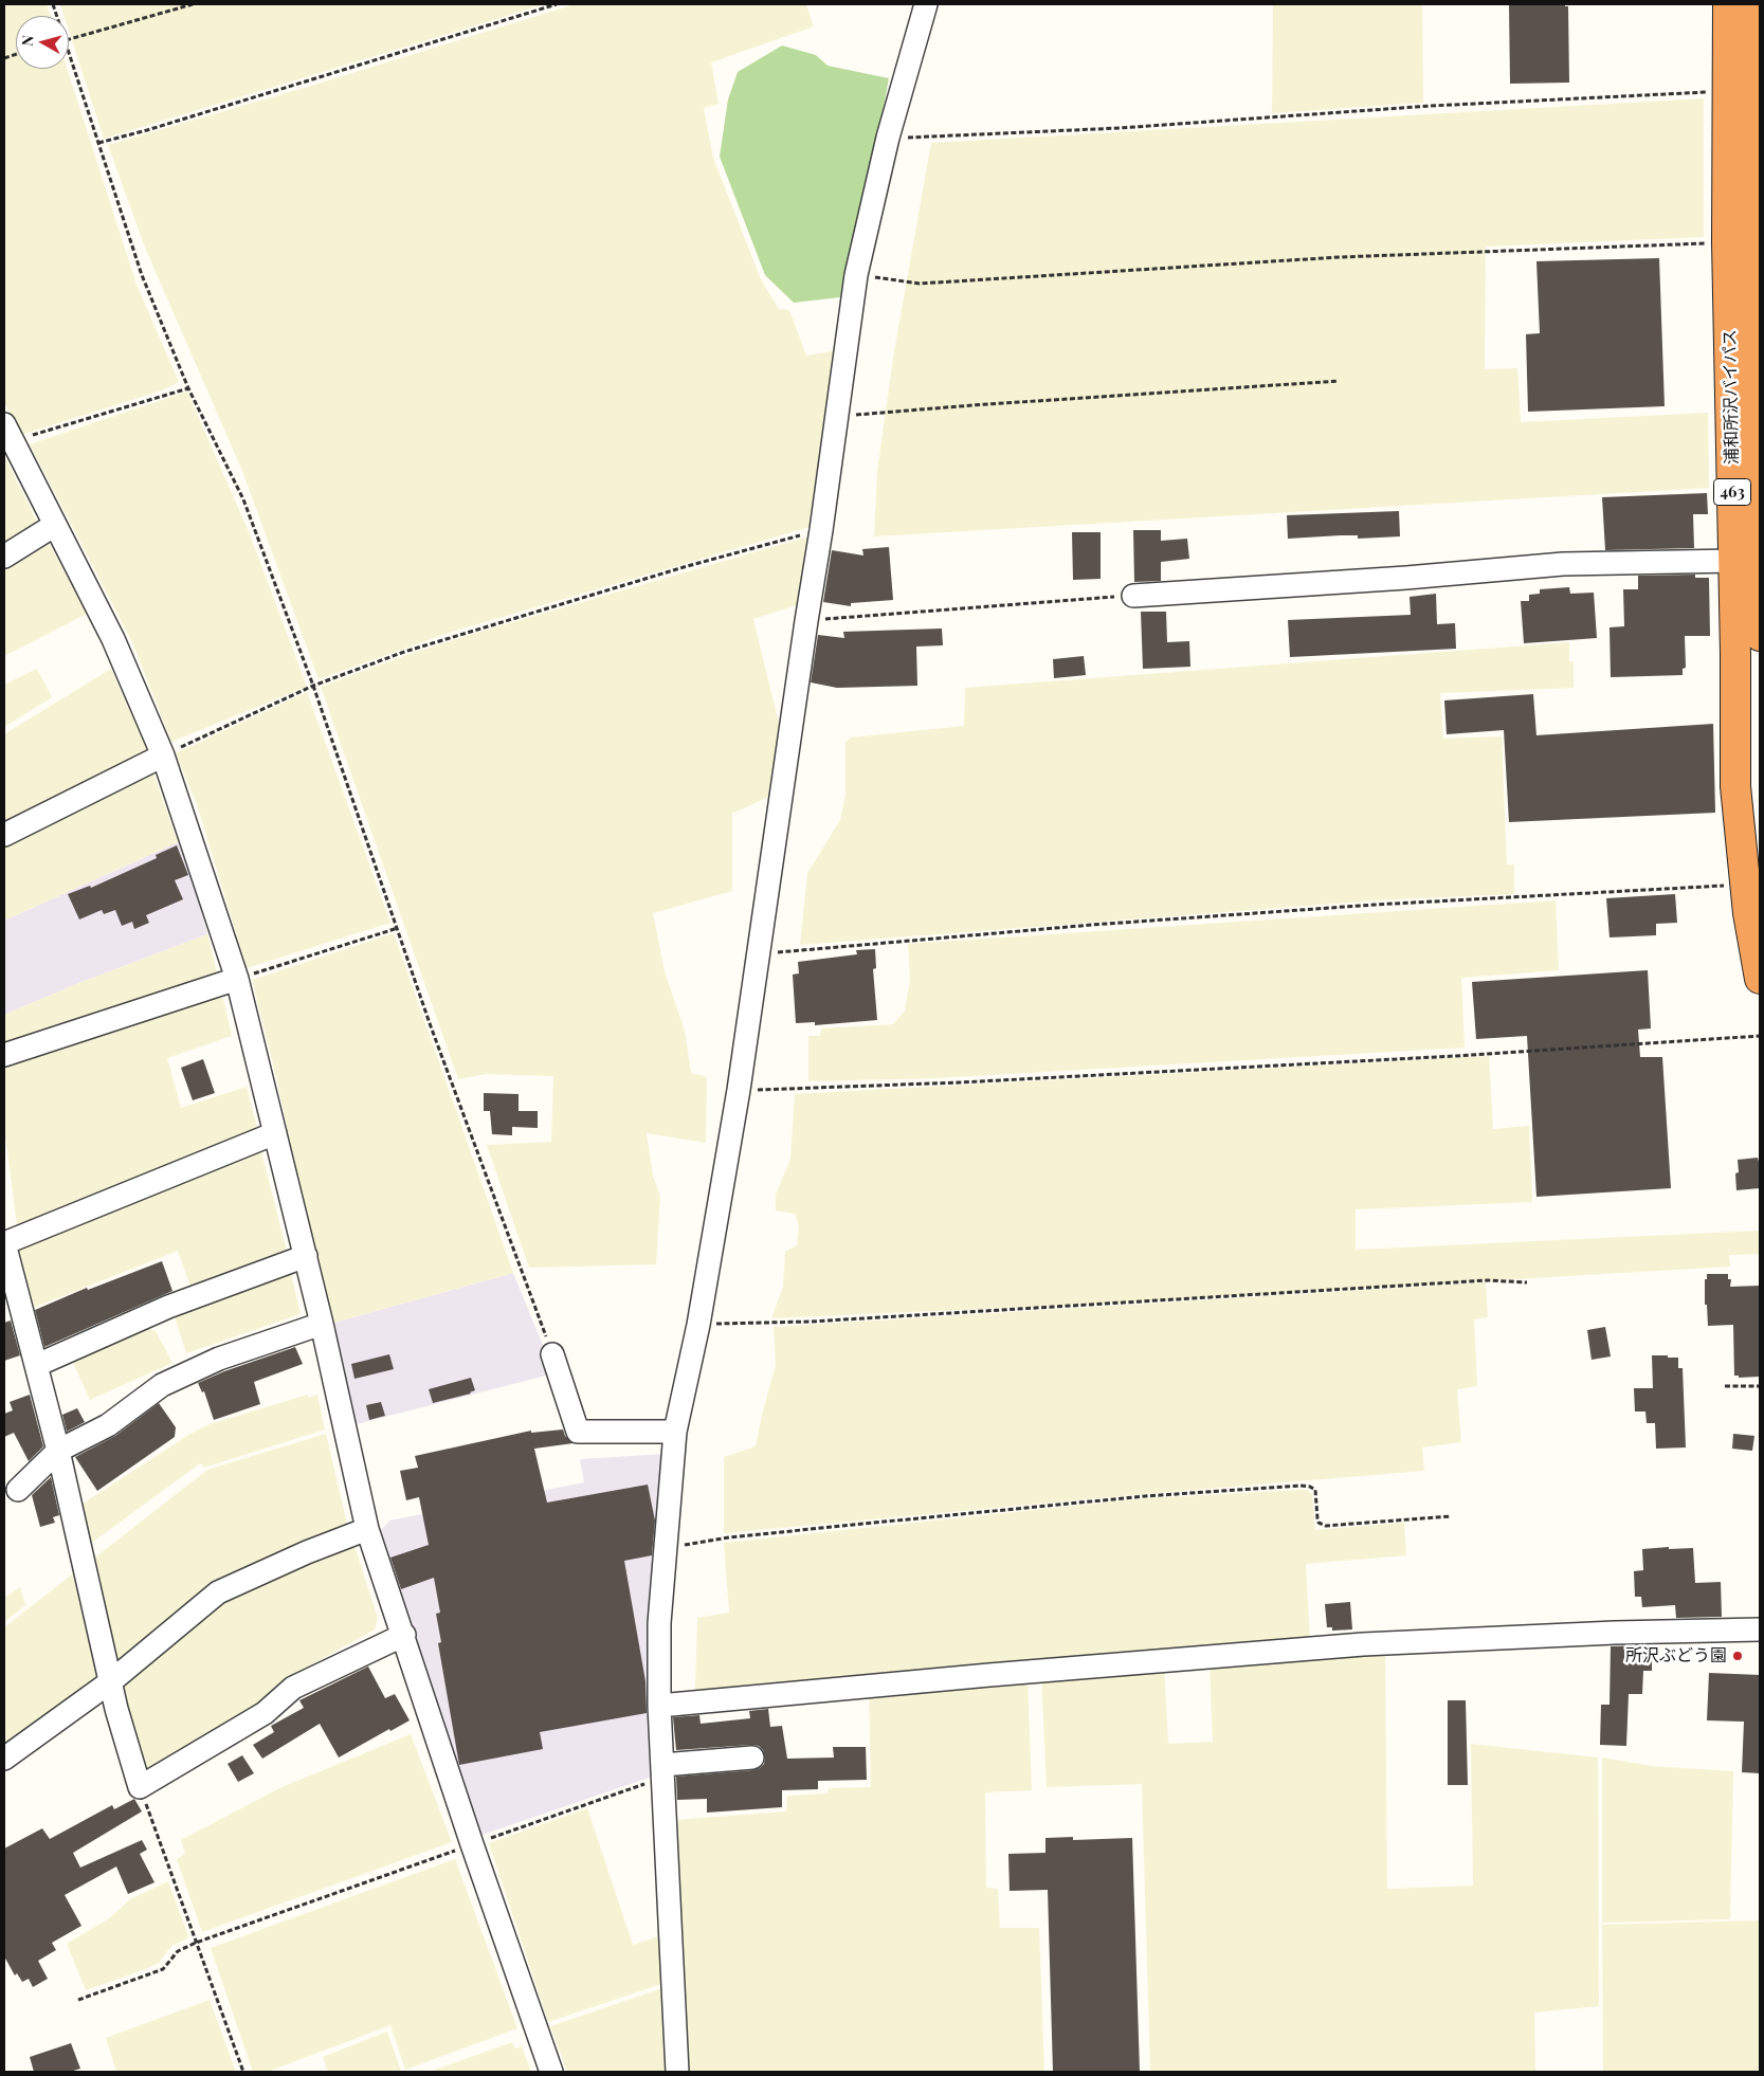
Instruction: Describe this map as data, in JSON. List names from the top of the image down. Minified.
{"streets":{"highway":["浦和所沢バイパス","463"]},"places":["所沢ぶどう園"],"north":"left"}
